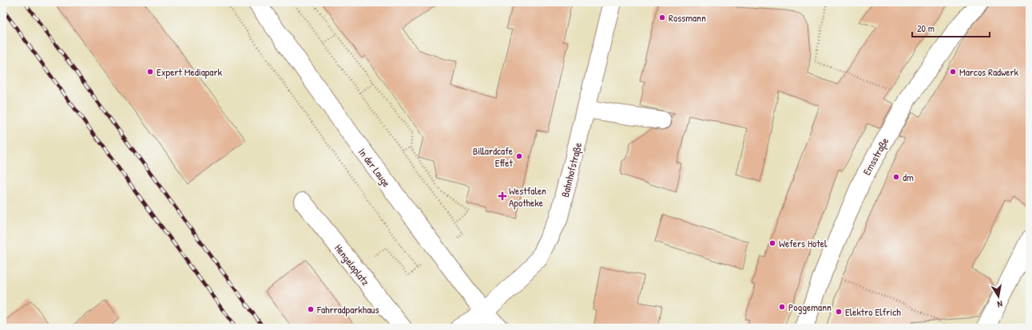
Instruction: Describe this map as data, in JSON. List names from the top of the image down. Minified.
{"streets":{"street":["Emsstraße","In der Lauge","Bahnhofstraße","Hengeloplatz"]},"crossings":[["In der Lauge","Bahnhofstraße"]],"places":{"other":["Rossmann","Expert Mediapark","Marcos Radwerk","Billardcafe Effet","dm","Wefers Hotel","Poggemann","Fahrradparkhaus","Elektro Elfrich"],"health":["Westfalen Apotheke"]},"scale_bar":"20 m","north":"bottom"}
